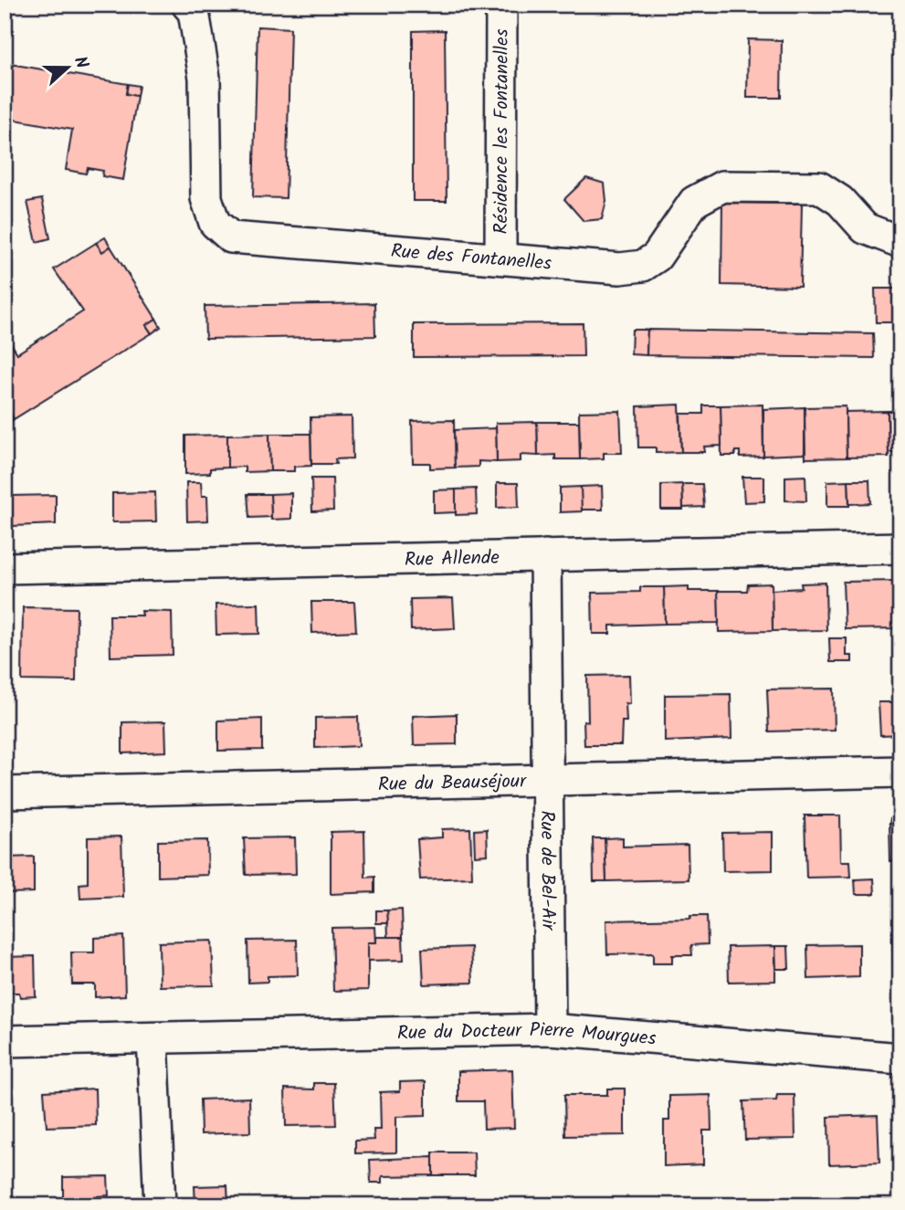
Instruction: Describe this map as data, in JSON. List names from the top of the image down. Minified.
{"streets":{"street":["Résidence les Fontanelles","Rue des Fontanelles","Rue Allende","Rue du Beauséjour","Rue de Bel-Air","Rue du Docteur Pierre Mourgues"]},"crossings":[["Résidence les Fontanelles","Rue des Fontanelles"],["Rue Allende","Rue de Bel-Air"],["Rue du Beauséjour","Rue de Bel-Air"],["Rue de Bel-Air","Rue du Docteur Pierre Mourgues"]],"north":"right"}
